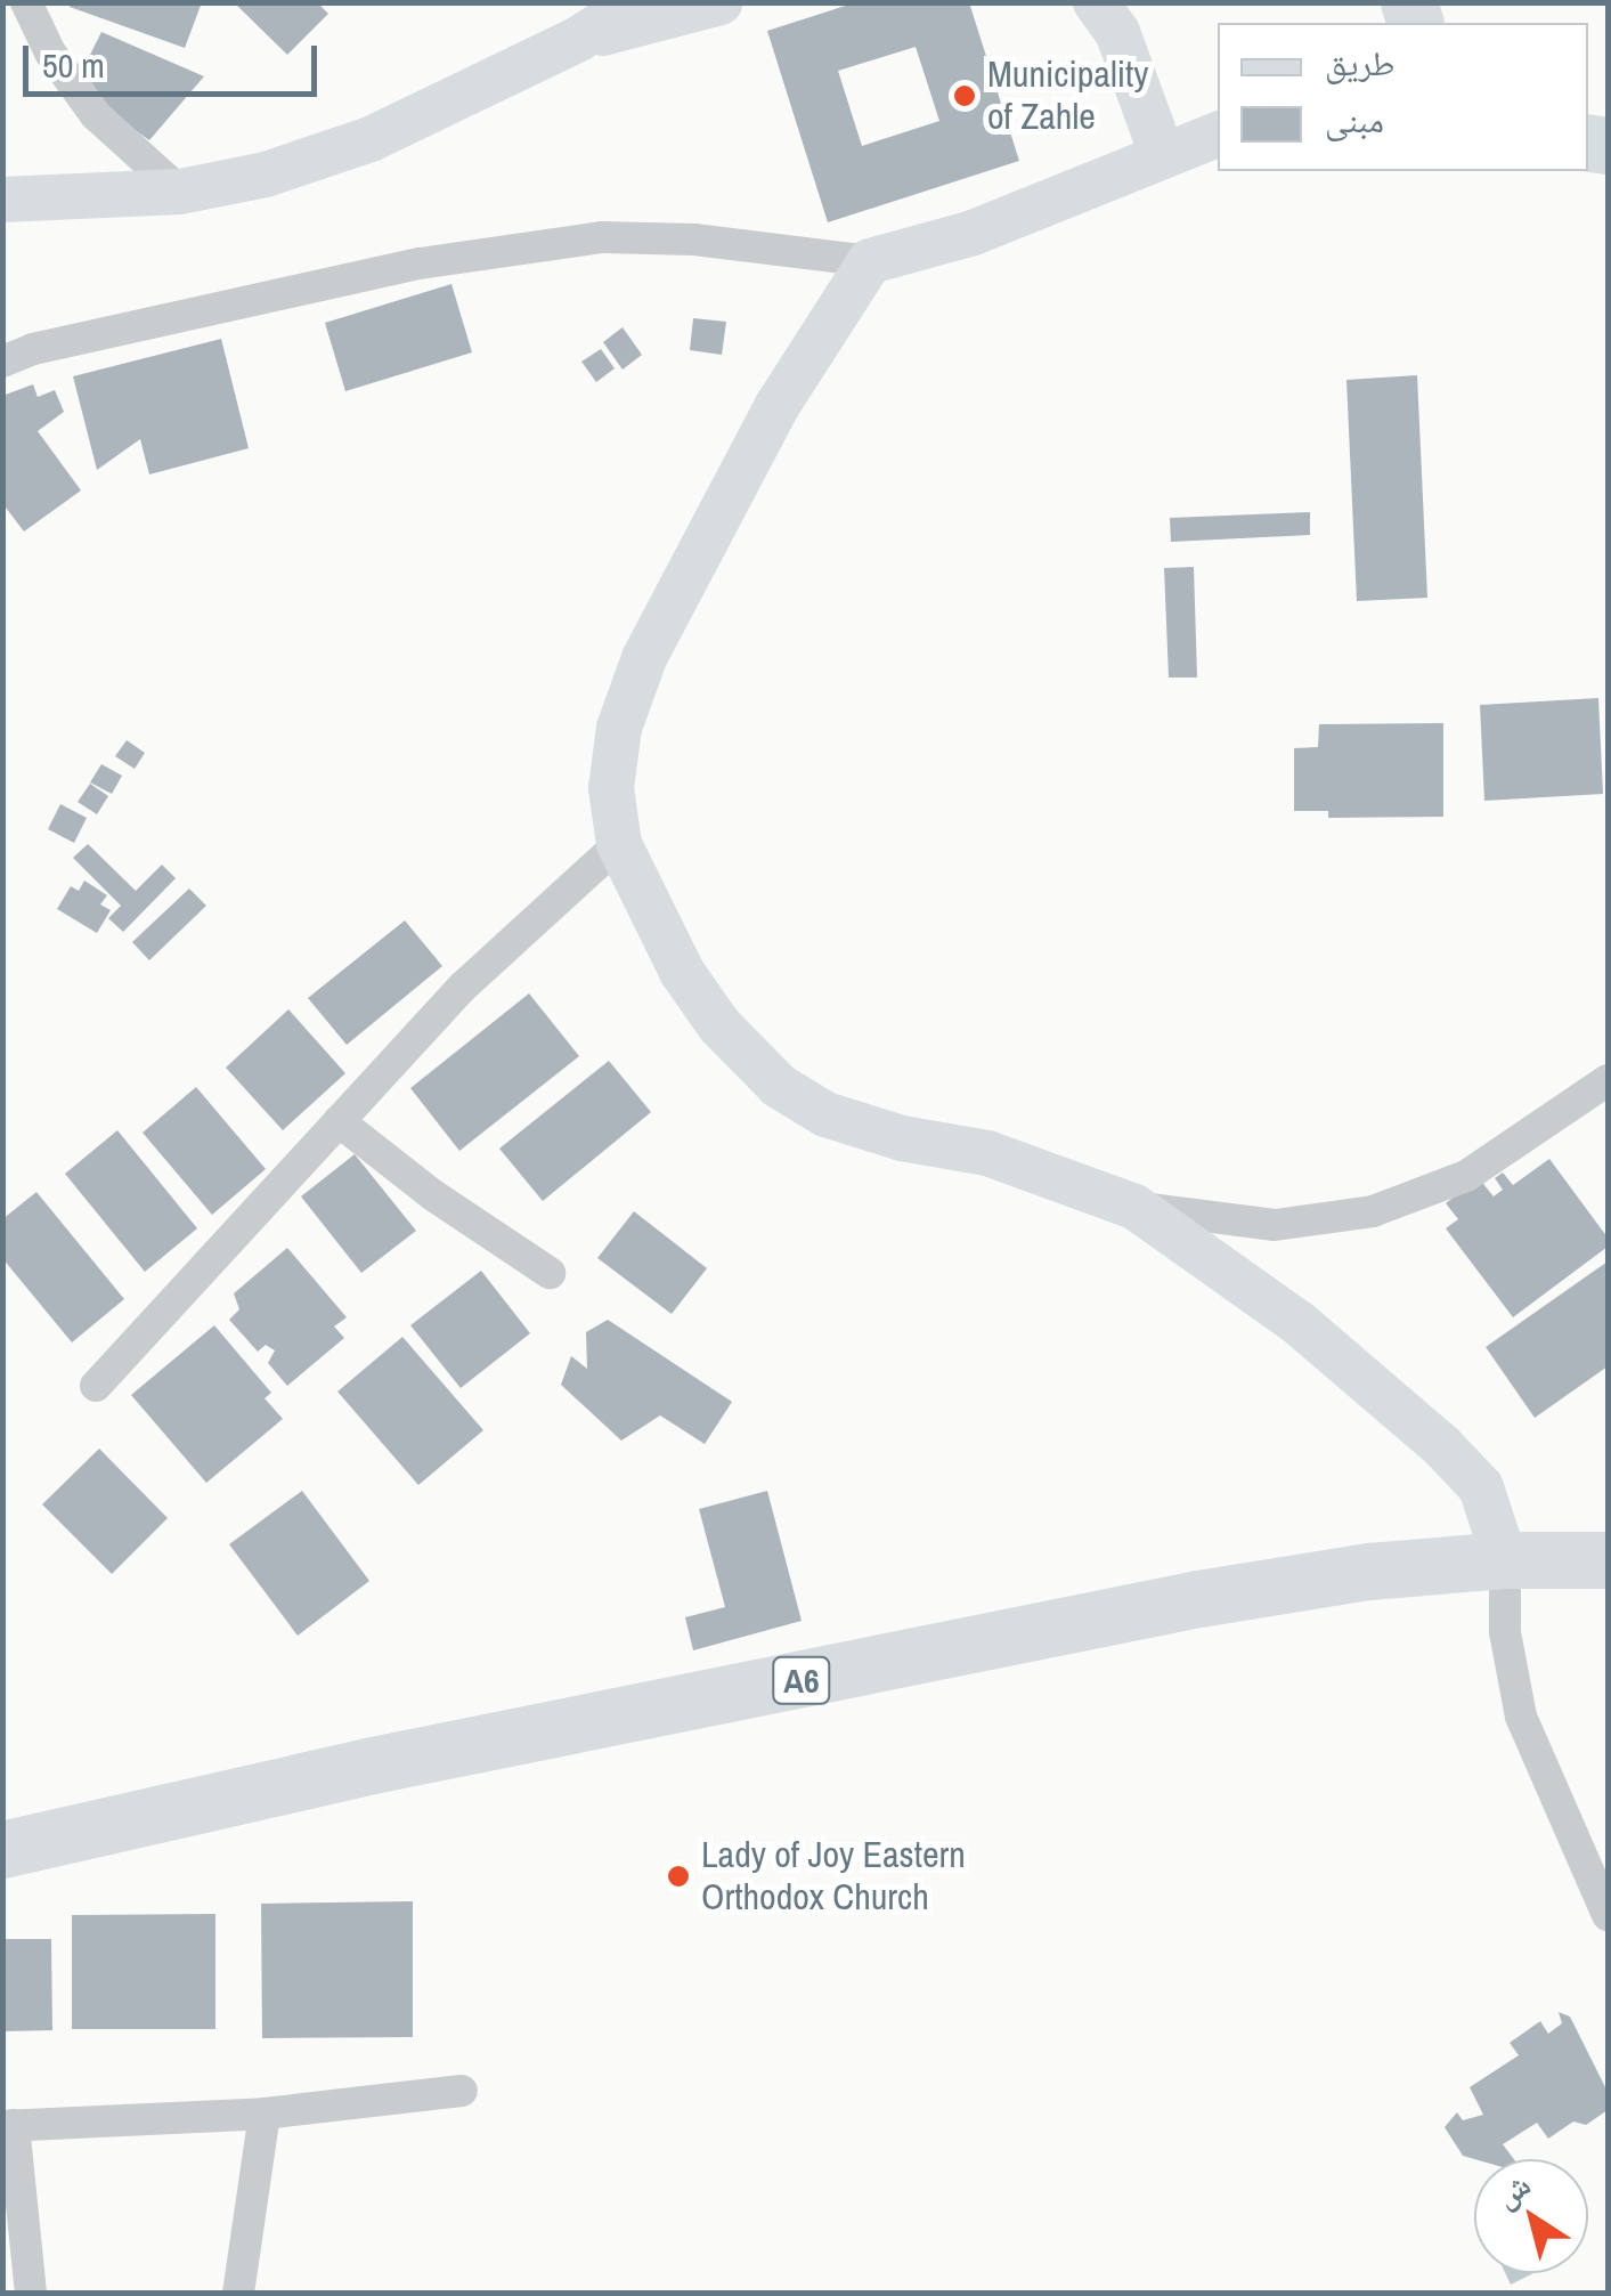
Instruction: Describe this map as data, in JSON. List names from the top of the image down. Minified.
{"streets":{"highway":["A6"]},"places":["Municipality of Zahle","Lady of Joy Eastern Orthodox Church"],"legend":["طريق","مبنى"],"scale_bar":"50 m","north":"top left"}
